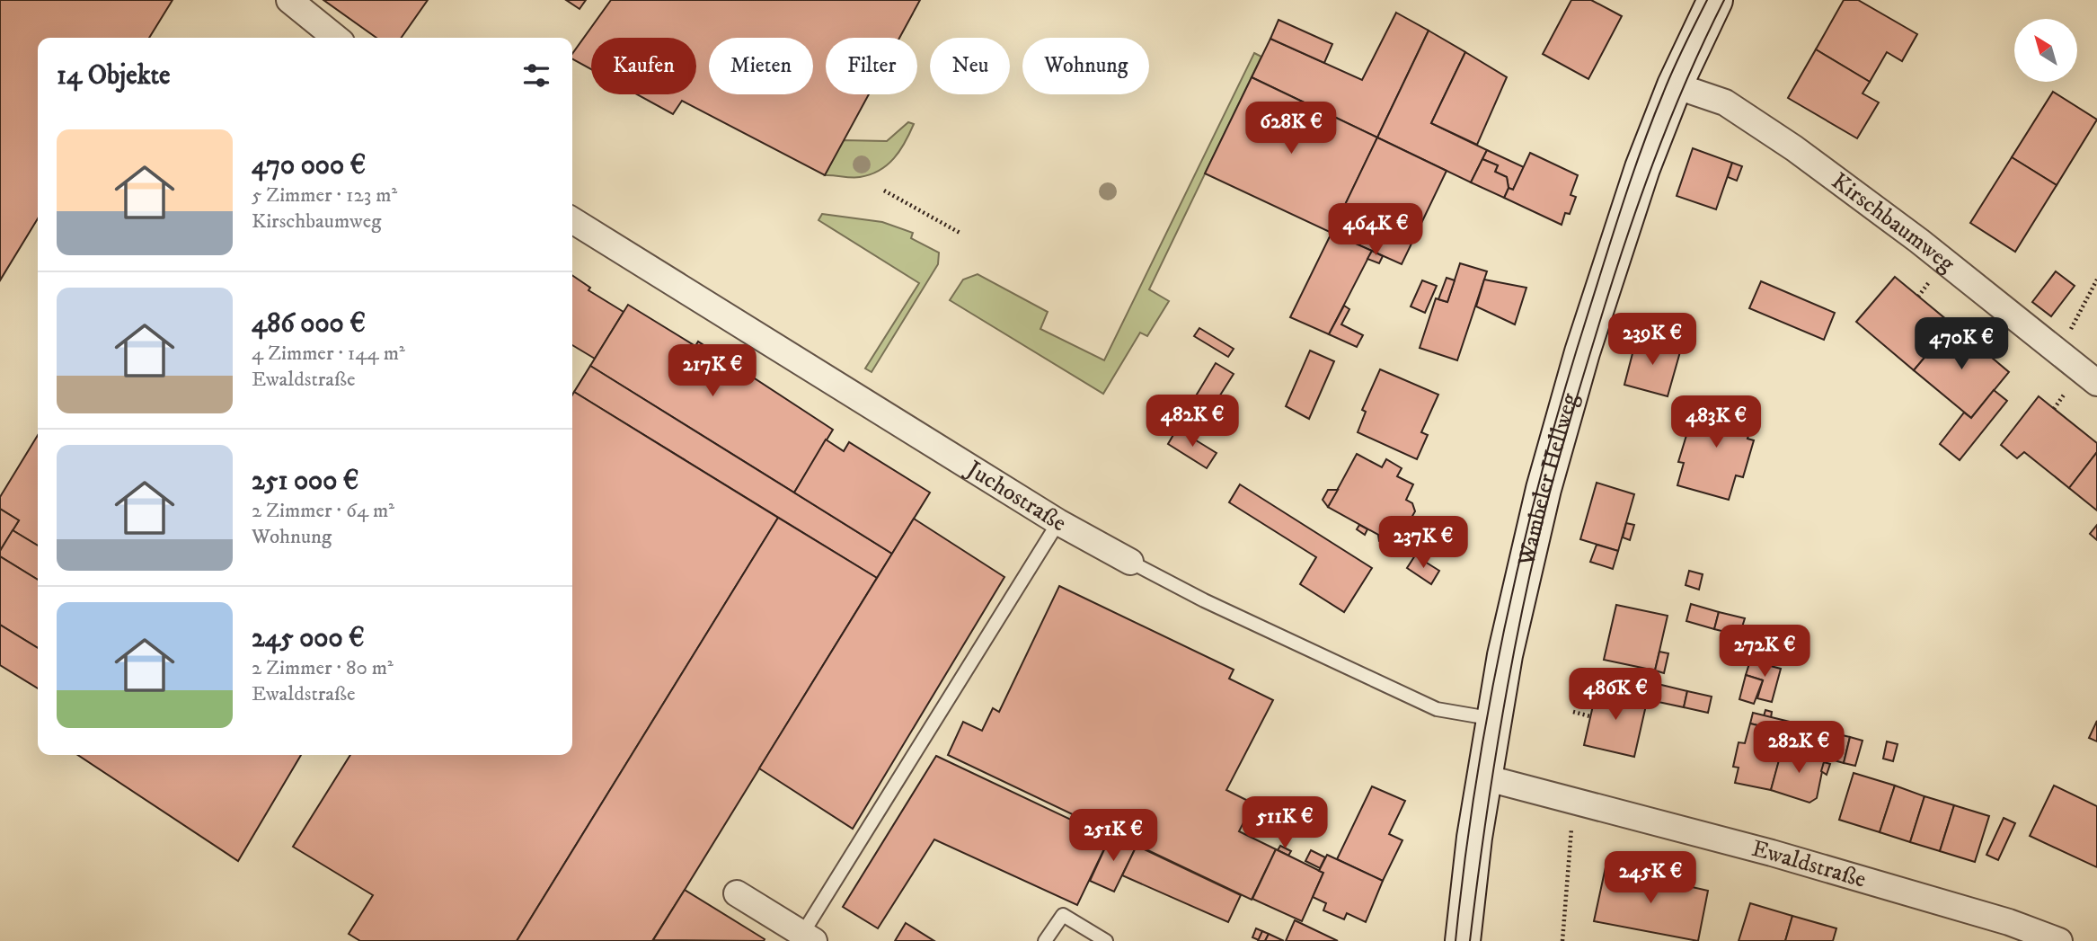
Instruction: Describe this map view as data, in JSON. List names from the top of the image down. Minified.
{"streets":{"main road":["Wambeler Hellweg"],"street":["Kirschbaumweg","Juchostraße","Ewaldstraße"]},"crossings":[["Kirschbaumweg","Wambeler Hellweg"],["Wambeler Hellweg","Juchostraße"],["Wambeler Hellweg","Ewaldstraße"]],"north":"top left","page":{"chip":["Kaufen","Mieten","Filter","Neu","Wohnung"],"heading":"14 Objekte","price":["628K €","464K €","239K €","470K €","217K €","482K €","483K €","237K €","272K €","486K €","282K €","511K €","251K €","245K €"],"list":[{"name":"470 000 €","note":"5 Zimmer · 123 m² · Kirschbaumweg"},{"name":"486 000 €","note":"4 Zimmer · 144 m² · Ewaldstraße"},{"name":"251 000 €","note":"2 Zimmer · 64 m² · Wohnung"},{"name":"245 000 €","note":"2 Zimmer · 80 m² · Ewaldstraße"}]}}
